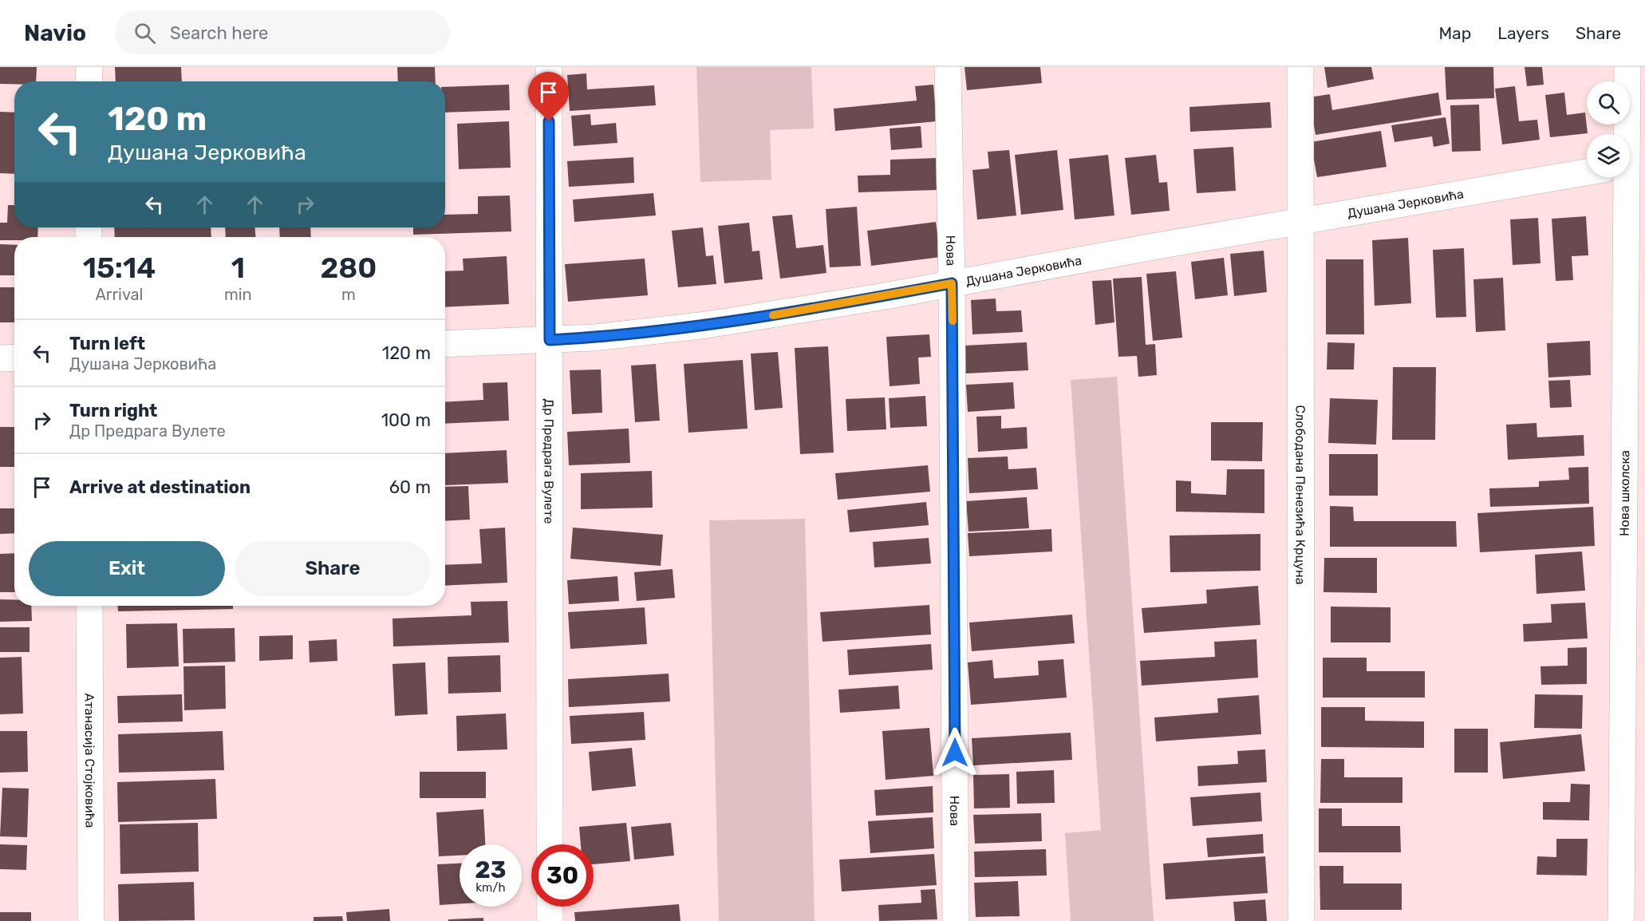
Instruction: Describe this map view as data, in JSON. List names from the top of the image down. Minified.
{"streets":{"street":["Душана Јерковића","Нова","Др Предрага Вулете","Слободана Пенезића Крцуна","Нова школска","Атанасија Стојковића"]},"crossings":[["Душана Јерковића","Нова"],["Душана Јерковића","Др Предрага Вулете"],["Душана Јерковића","Слободана Пенезића Крцуна"]],"page":{"header":"Navio","search":"Search here","nav":["Map","Layers","Share"],"turn":["120 m","Душана Јерковића"],"eta":["15:14","Arrival","1","min","280","m"],"list":[{"name":"Turn left","note":"Душана Јерковића","value":"120 m"},{"name":"Turn right","note":"Др Предрага Вулете","value":"100 m"},{"name":"Arrive at destination","value":"60 m"}],"buttons":["Exit","Share"],"speed":"23 km/h","limit":"30"}}
